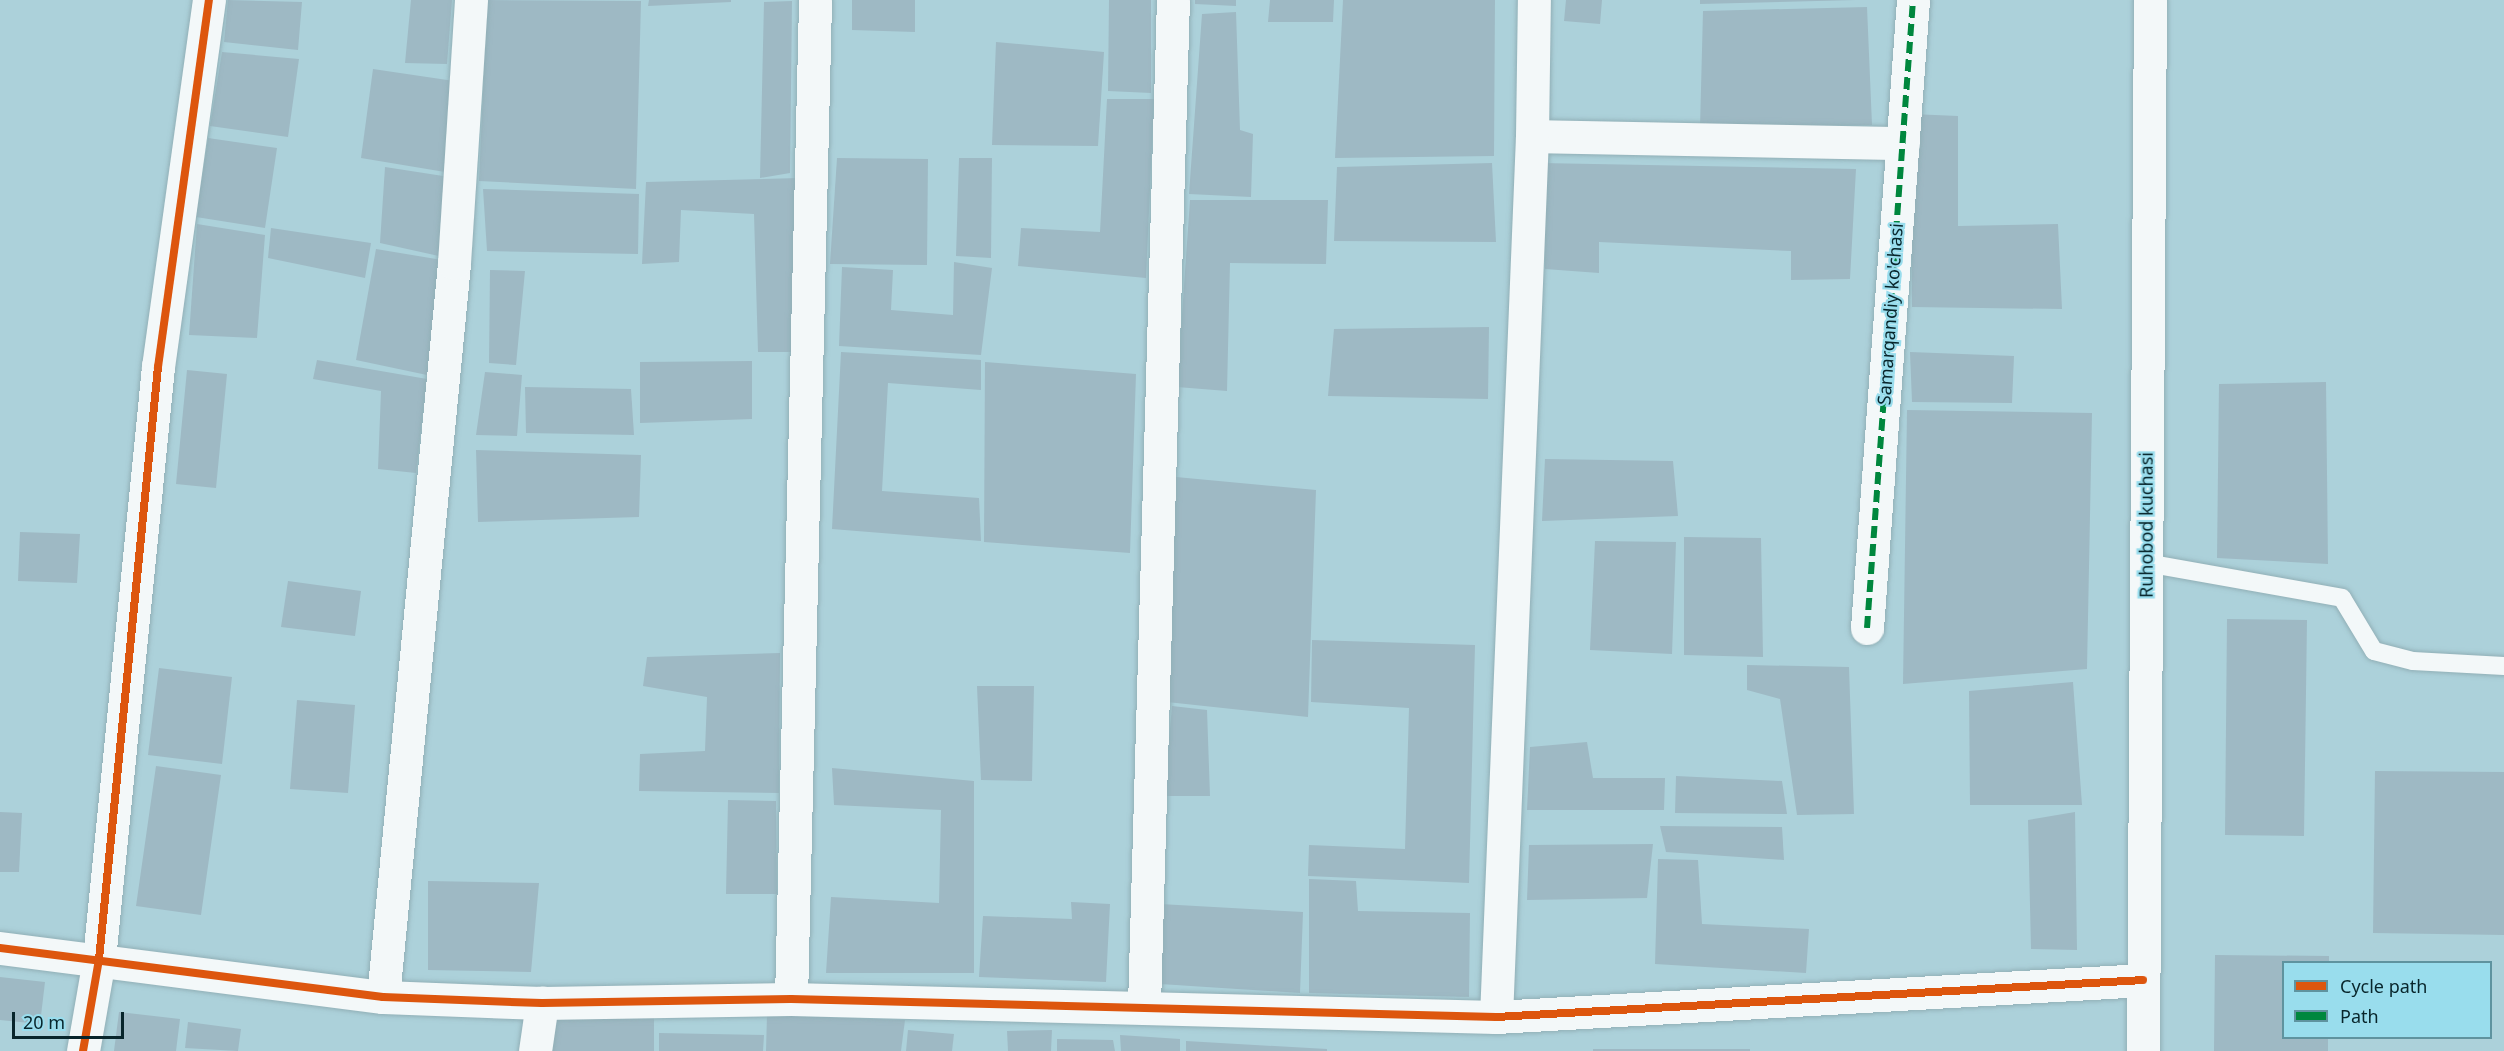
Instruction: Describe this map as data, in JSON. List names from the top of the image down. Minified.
{"streets":{"street":["Samarqandiy ko'chasi","Ruhobod kuchasi"]},"legend":["Cycle path","Path"],"scale_bar":"20 m"}
